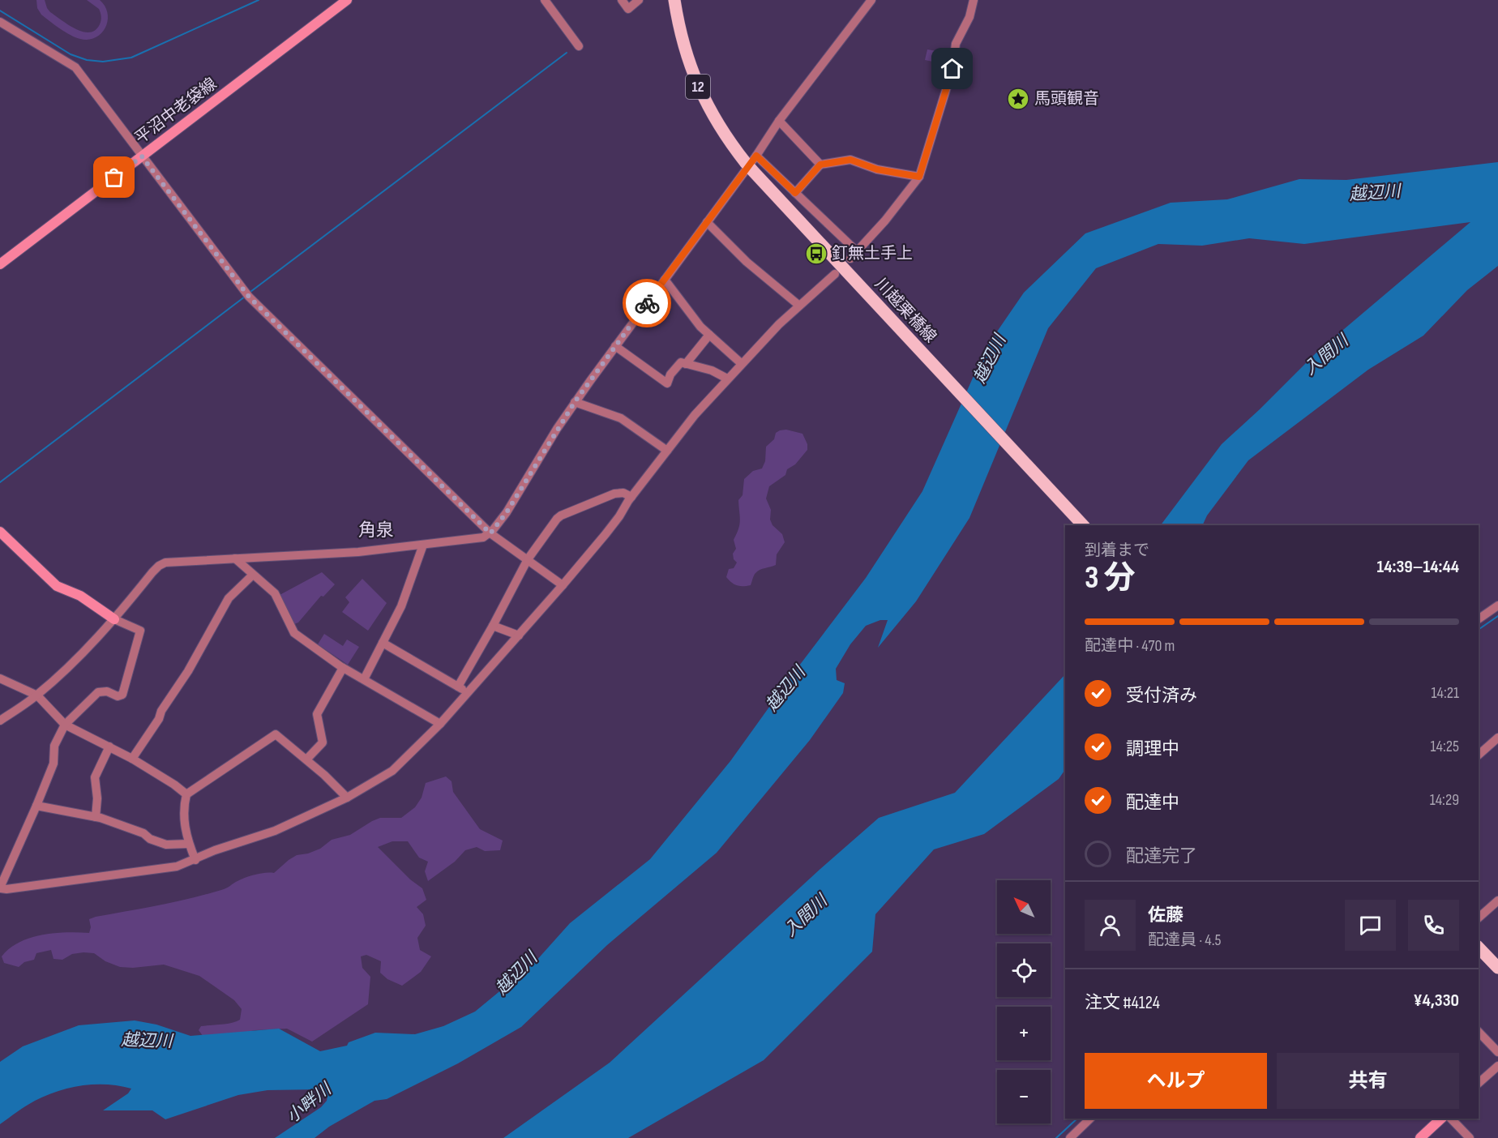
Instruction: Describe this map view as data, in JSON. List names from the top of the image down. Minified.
{"streets":{"main road":["12","平沼中老袋線","川越栗橋線"]},"districts":["角泉"],"water":["越辺川","入間川","小畔川"],"places":{"place":["馬頭観音"],"bus stop":["釘無土手上"]},"north":"top left","page":{"heading":["3 分","到着まで","14:39–14:44"],"panel":["佐藤","配達員 · 4.5","注文 #4124","¥4,330"],"bar":"配達中 · 470 m","list":[["受付済み","14:21"],["調理中","14:25"],["配達中","14:29"],"配達完了"],"map_buttons":["+","−"],"buttons":["ヘルプ","共有"]}}
